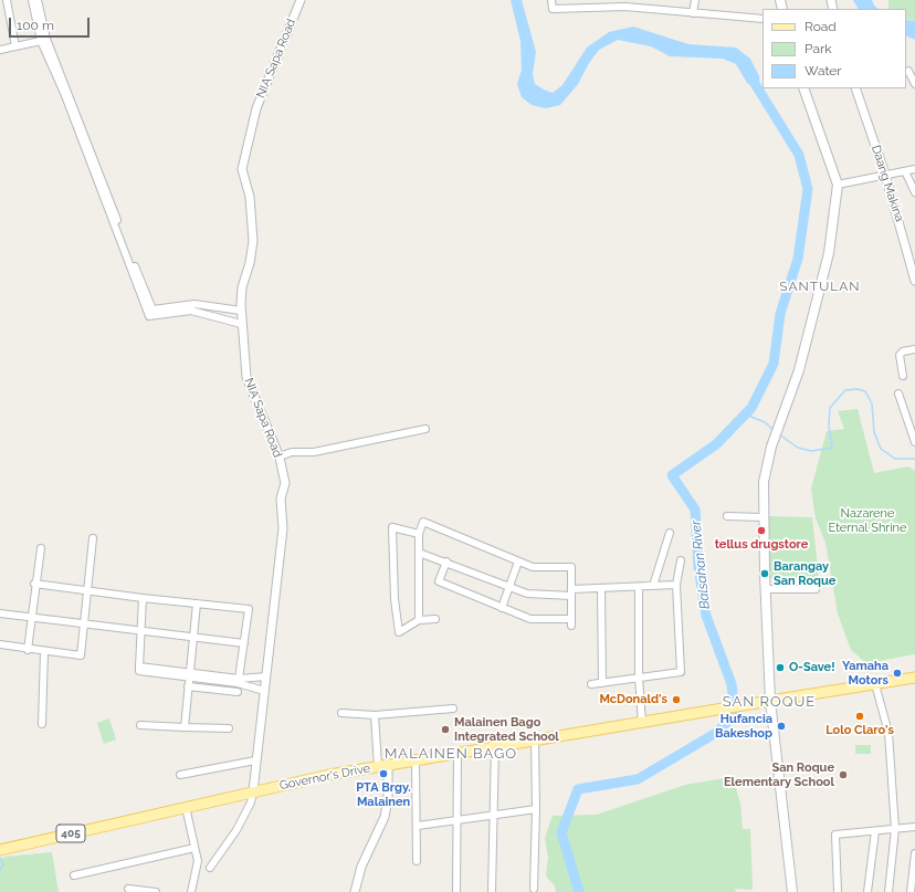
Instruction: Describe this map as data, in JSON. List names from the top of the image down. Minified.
{"streets":{"main road":["Governor's Drive","405"],"street":["NIA Sapa Road","Daang Makina"]},"crossings":[["NIA Sapa Road","Governor's Drive"]],"districts":["SANTULAN","SAN ROQUE","MALAINEN BAGO"],"water":["Balsahan River"],"parks":["Nazarene Eternal Shrine"],"places":["tellus drugstore","Barangay San Roque","O-Save!","Yamaha Motors","McDonald's","Lolo Claro's","Hufancia Bakeshop","Malainen Bago Integrated School","PTA Brgy. Malainen","San Roque Elementary School"],"legend":["Road","Park","Water"],"scale_bar":"100 m"}
